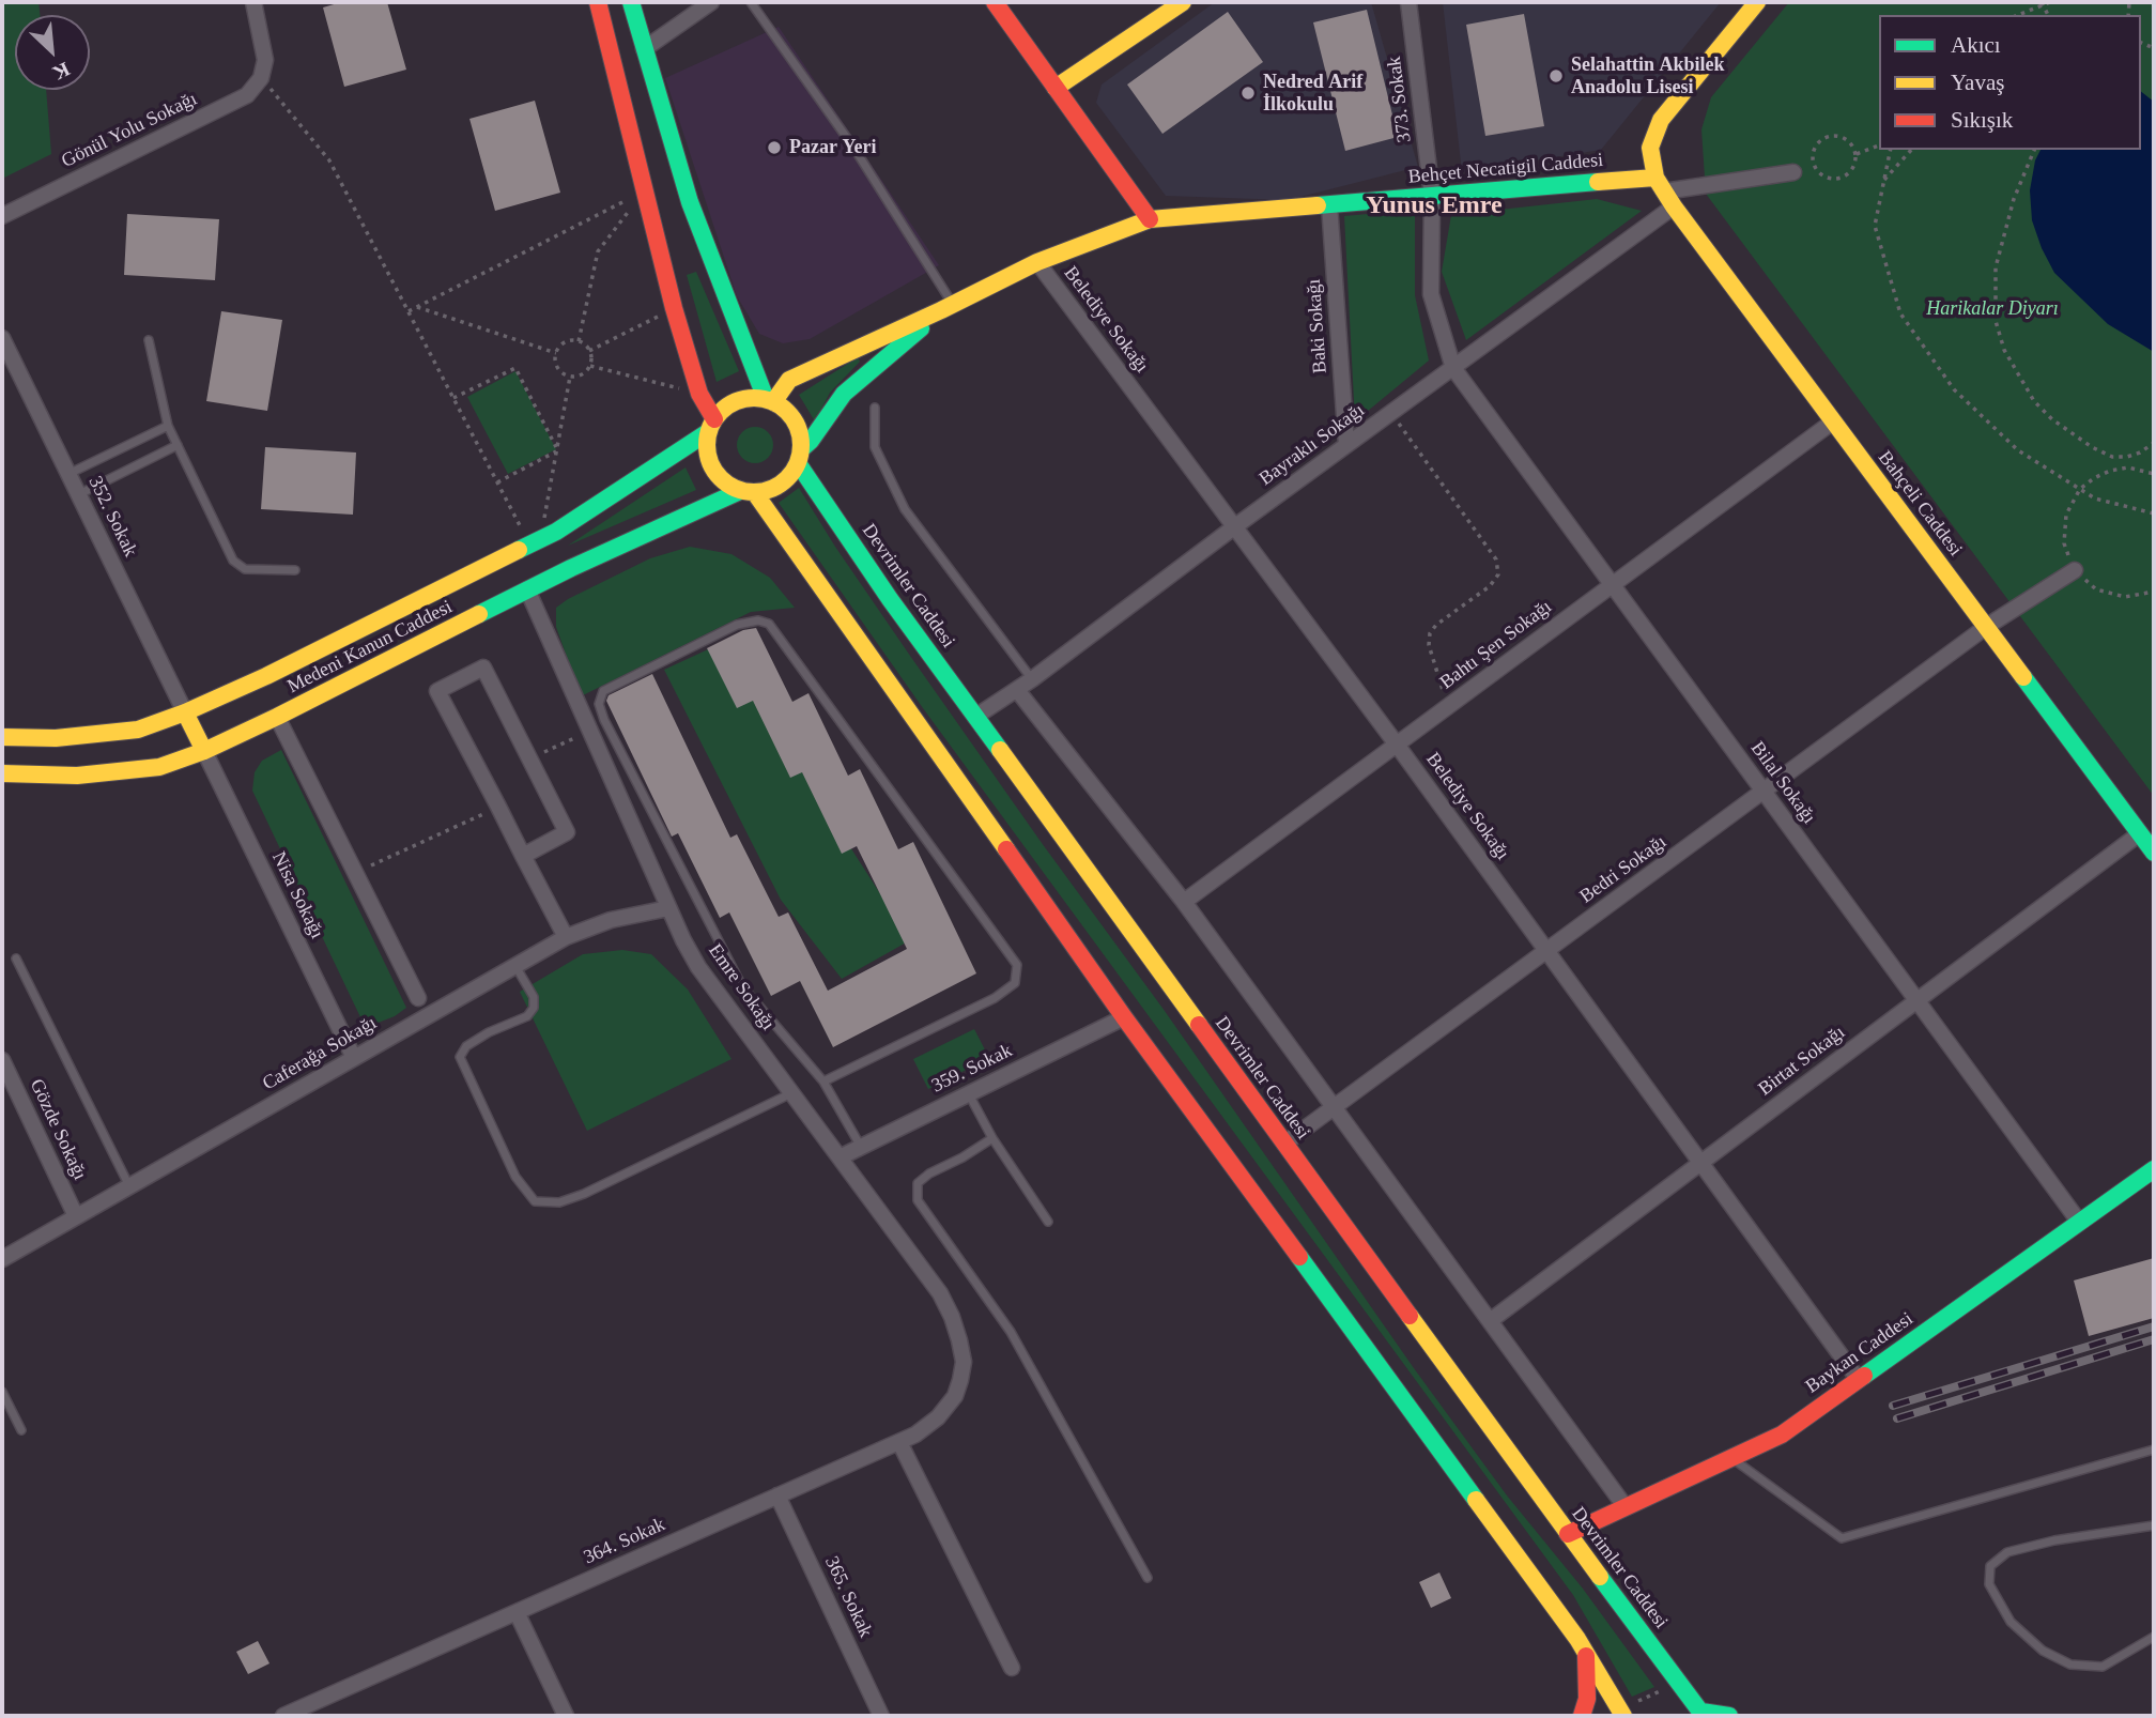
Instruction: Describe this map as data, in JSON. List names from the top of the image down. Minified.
{"streets":{"main road":["Behçet Necatigil Caddesi","Bahçeli Caddesi","Devrimler Caddesi","Medeni Kanun Caddesi","Baykan Caddesi"],"street":["373. Sokak","Gönül Yolu Sokağı","Belediye Sokağı","Baki Sokağı","Bayraklı Sokağı","352. Sokak","Bahtı Şen Sokağı","Bilal Sokağı","Bedri Sokağı","Nisa Sokağı","Emre Sokağı","Caferağa Sokağı","Birtat Sokağı","359. Sokak","Gözde Sokağı","364. Sokak","365. Sokak"]},"crossings":[["373. Sokak","Behçet Necatigil Caddesi"],["373. Sokak","Bayraklı Sokağı"],["373. Sokak","Bilal Sokağı"],["Behçet Necatigil Caddesi","Belediye Sokağı"],["Behçet Necatigil Caddesi","Baki Sokağı"],["Behçet Necatigil Caddesi","Bayraklı Sokağı"],["Behçet Necatigil Caddesi","Bahçeli Caddesi"],["Behçet Necatigil Caddesi","Devrimler Caddesi"],["Behçet Necatigil Caddesi","Medeni Kanun Caddesi"],["Belediye Sokağı","Bayraklı Sokağı"],["Belediye Sokağı","Bahtı Şen Sokağı"],["Belediye Sokağı","Bedri Sokağı"],["Belediye Sokağı","Birtat Sokağı"],["Belediye Sokağı","Baykan Caddesi"],["Baki Sokağı","Bayraklı Sokağı"],["Bayraklı Sokağı","Bahçeli Caddesi"],["Bayraklı Sokağı","Devrimler Caddesi"],["Bayraklı Sokağı","Bilal Sokağı"],["Bahçeli Caddesi","Bahtı Şen Sokağı"],["Bahçeli Caddesi","Bedri Sokağı"],["Bahçeli Caddesi","Birtat Sokağı"],["352. Sokak","Medeni Kanun Caddesi"],["Devrimler Caddesi","Medeni Kanun Caddesi"],["Devrimler Caddesi","Bedri Sokağı"],["Devrimler Caddesi","Baykan Caddesi"],["Bahtı Şen Sokağı","Bilal Sokağı"],["Medeni Kanun Caddesi","Nisa Sokağı"],["Medeni Kanun Caddesi","Emre Sokağı"],["Bilal Sokağı","Bedri Sokağı"],["Bilal Sokağı","Birtat Sokağı"],["Bilal Sokağı","Baykan Caddesi"],["Nisa Sokağı","Caferağa Sokağı"],["Emre Sokağı","Caferağa Sokağı"],["Emre Sokağı","359. Sokak"],["Emre Sokağı","364. Sokak"],["Caferağa Sokağı","Gözde Sokağı"],["364. Sokak","365. Sokak"]],"districts":["Yunus Emre"],"parks":["Harikalar Diyarı"],"places":["Selahattin Akbilek Anadolu Lisesi","Nedred Arif İlkokulu","Pazar Yeri"],"legend":["Akıcı","Yavaş","Sıkışık"],"north":"bottom right"}
